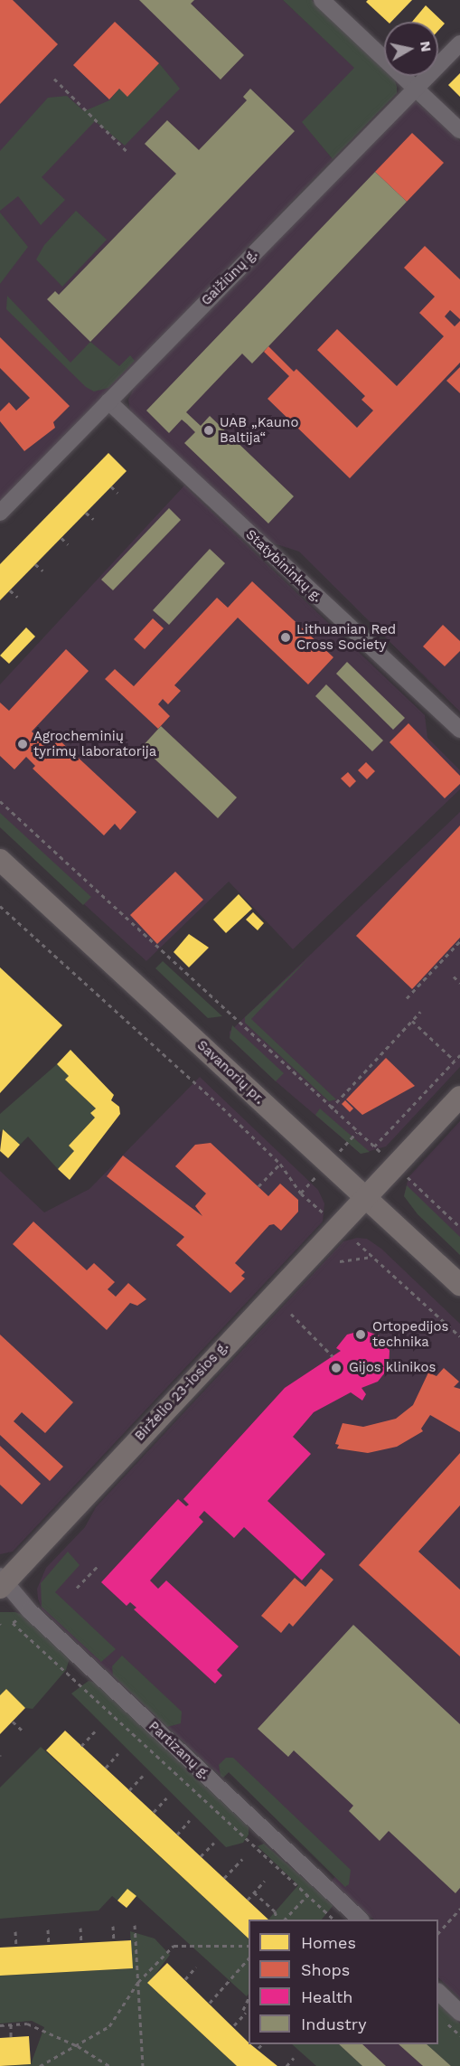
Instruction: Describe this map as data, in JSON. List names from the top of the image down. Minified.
{"streets":{"main road":["Savanorių pr.","Birželio 23-iosios g."],"street":["Gaižiūnų g.","Statybininkų g.","Partizanų g."]},"crossings":[["Gaižiūnų g.","Statybininkų g."],["Savanorių pr.","Birželio 23-iosios g."],["Birželio 23-iosios g.","Partizanų g."]],"places":["UAB „Kauno Baltija“","Lithuanian Red Cross Society","Agrocheminių tyrimų laboratorija","Ortopedijos technika","Gijos klinikos"],"legend":["Homes","Shops","Health","Industry"],"north":"right"}
